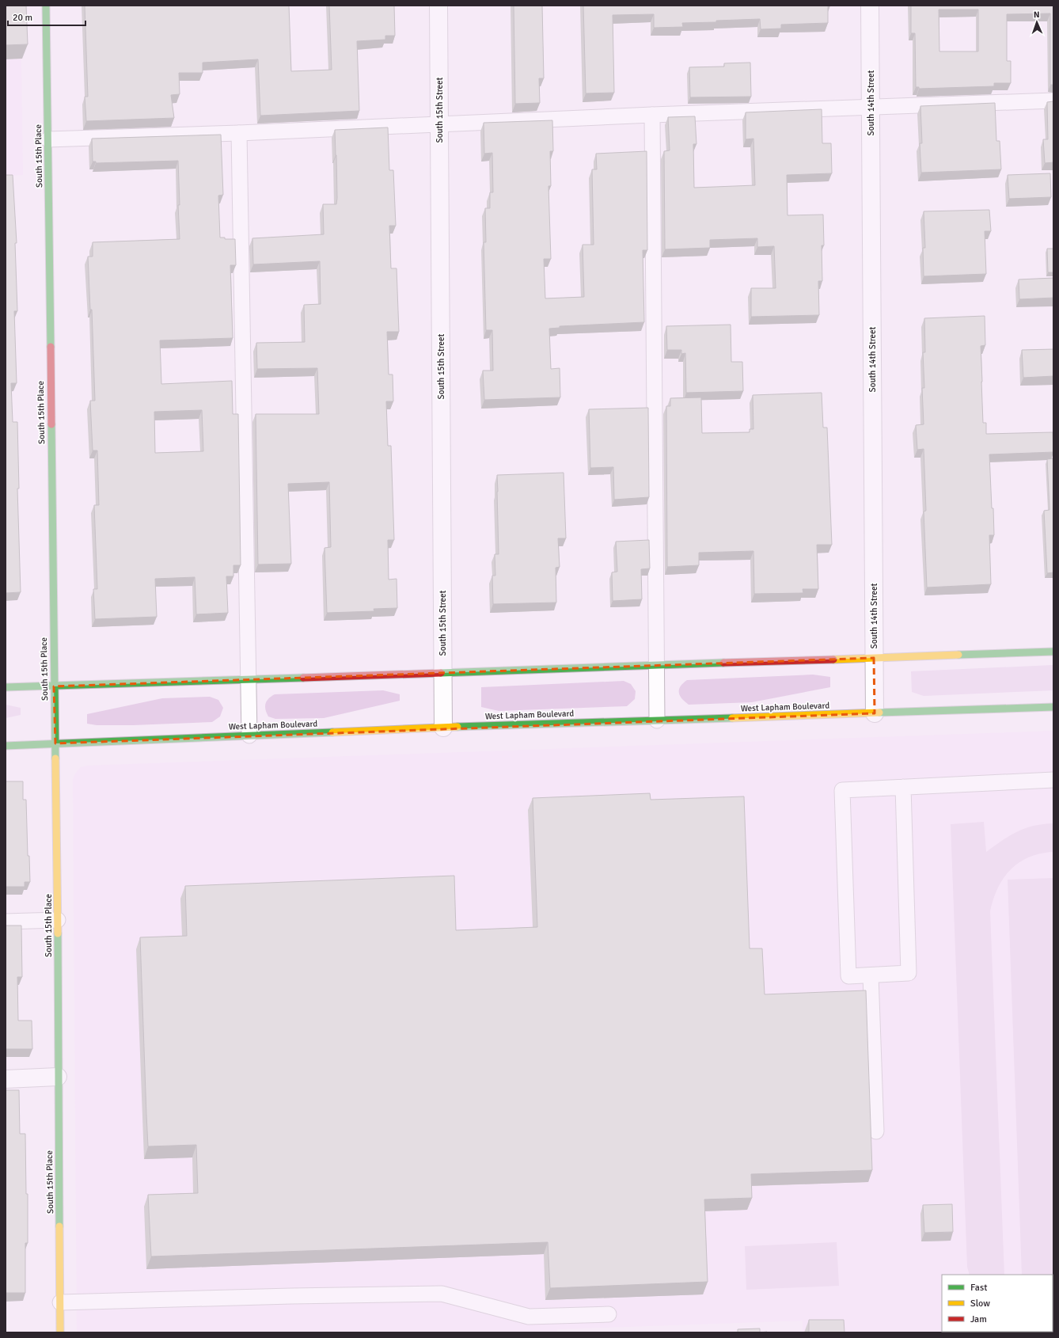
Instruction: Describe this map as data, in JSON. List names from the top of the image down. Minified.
{"streets":{"street":["South 14th Street","South 15th Street","South 15th Place","West Lapham Boulevard"]},"crossings":[["South 14th Street","West Lapham Boulevard"],["South 15th Street","West Lapham Boulevard"],["South 15th Place","West Lapham Boulevard"]],"legend":["Fast","Slow","Jam"],"scale_bar":"20 m","north":"top"}
